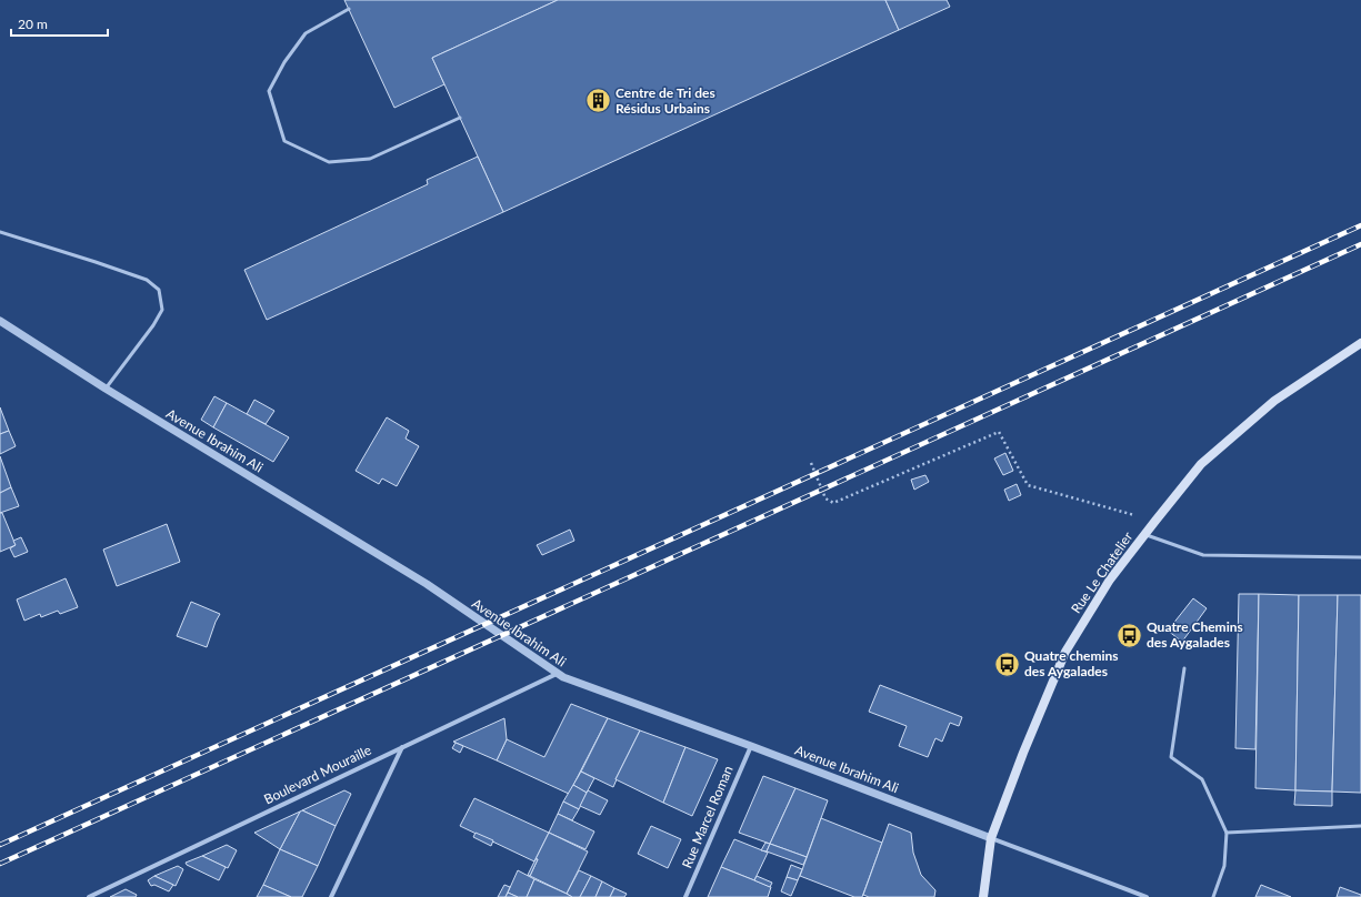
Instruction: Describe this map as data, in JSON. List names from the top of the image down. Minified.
{"streets":{"main road":["Rue Le Chatelier"],"street":["Avenue Ibrahim Ali","Boulevard Mouraille","Rue Marcel Roman"]},"crossings":[["Avenue Ibrahim Ali","Rue Le Chatelier"],["Avenue Ibrahim Ali","Boulevard Mouraille"],["Avenue Ibrahim Ali","Rue Marcel Roman"]],"places":{"building":["Centre de Tri des Résidus Urbains"],"bus stop":["Quatre Chemins des Aygalades","Quatre chemins des Aygalades"]},"scale_bar":"20 m"}
